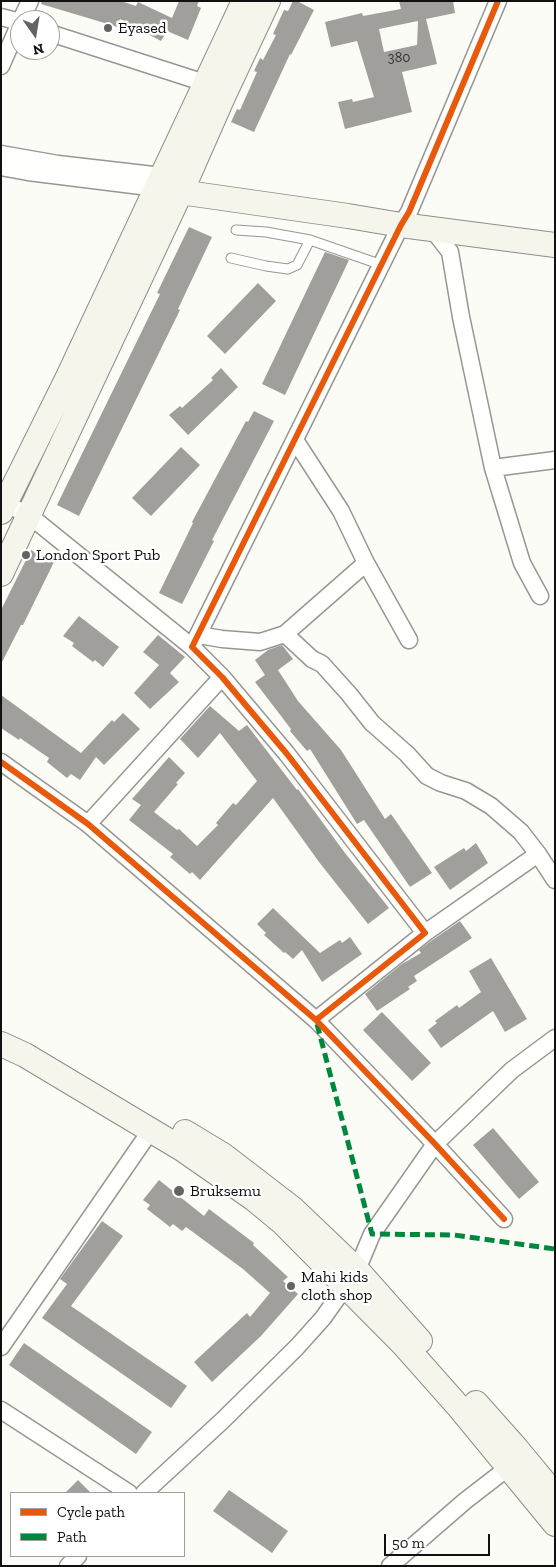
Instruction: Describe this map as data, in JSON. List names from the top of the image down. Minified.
{"places":["Eyased","London Sport Pub","Bruksemu","Mahi kids cloth shop"],"house_numbers":["380"],"legend":["Cycle path","Path"],"scale_bar":"50 m","north":"bottom"}
